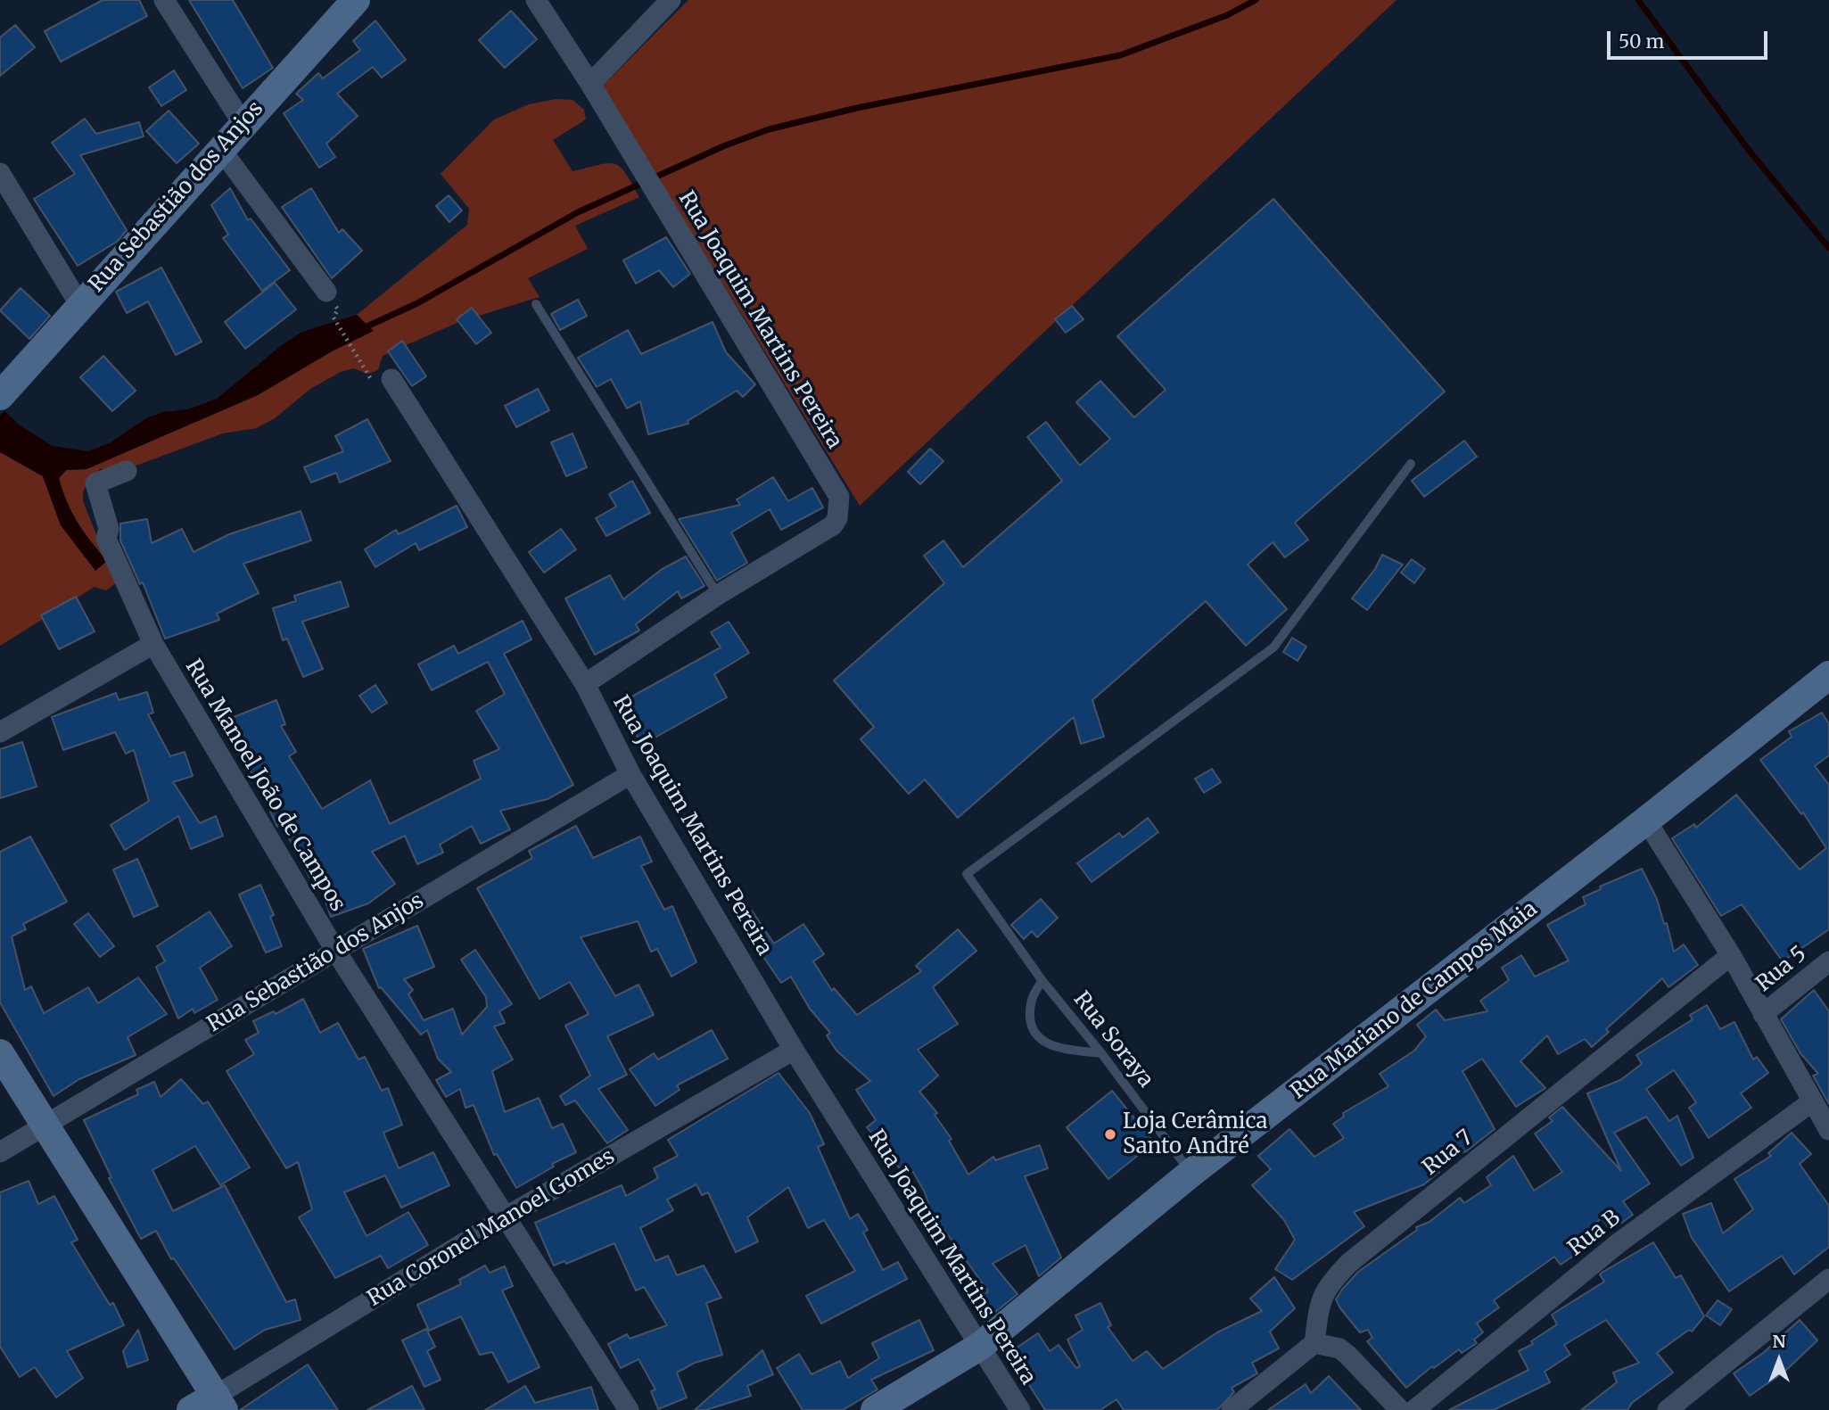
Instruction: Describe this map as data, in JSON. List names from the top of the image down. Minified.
{"streets":{"street":["Rua Sebastião dos Anjos","Rua Joaquim Martins Pereira","Rua Manoel João de Campos","Rua 5","Rua Mariano de Campos Maia","Rua 7","Rua Coronel Manoel Gomes","Rua B"],"lane":["Rua Soraya"]},"crossings":[["Rua Sebastião dos Anjos","Rua Joaquim Martins Pereira"],["Rua Sebastião dos Anjos","Rua Manoel João de Campos"],["Rua Joaquim Martins Pereira","Rua Mariano de Campos Maia"],["Rua Joaquim Martins Pereira","Rua Coronel Manoel Gomes"],["Rua Manoel João de Campos","Rua Coronel Manoel Gomes"],["Rua Mariano de Campos Maia","Rua Soraya"]],"places":["Loja Cerâmica Santo André"],"scale_bar":"50 m","north":"top"}
